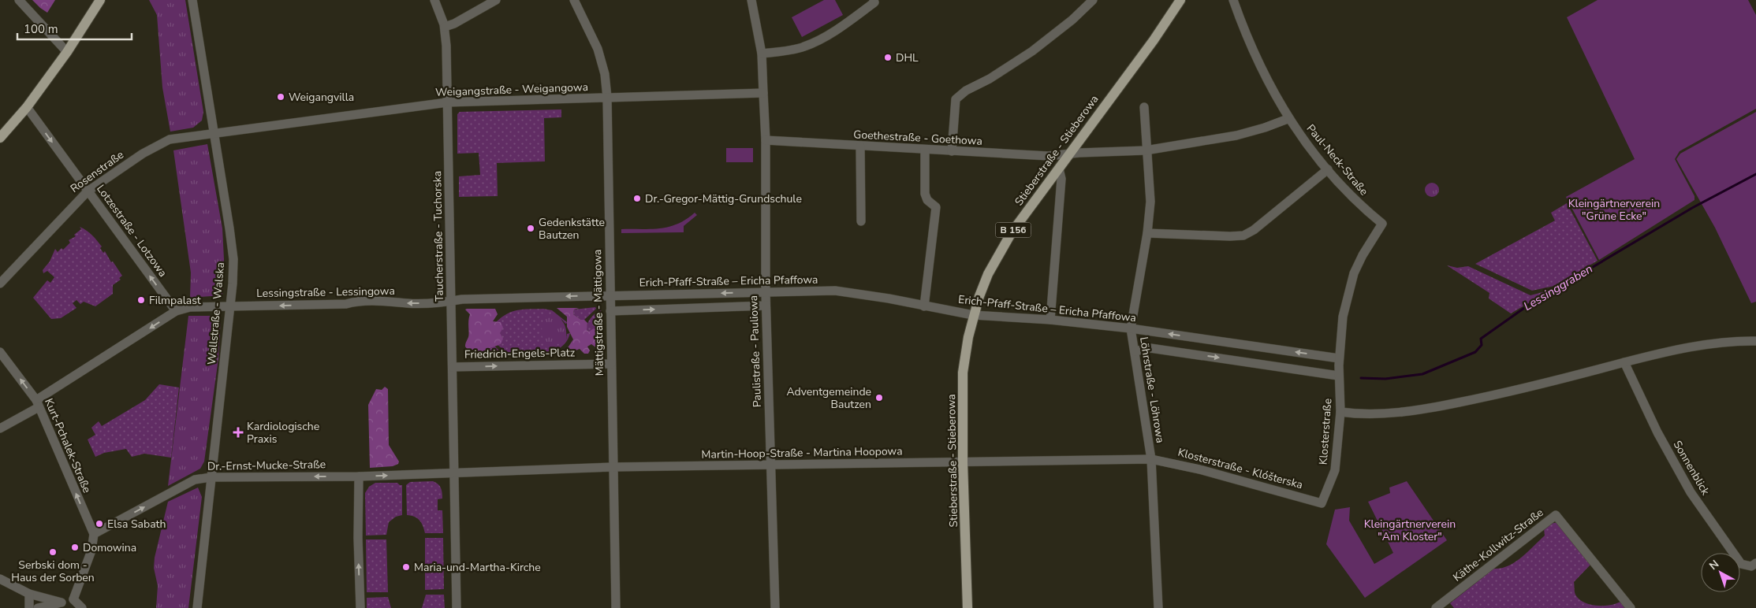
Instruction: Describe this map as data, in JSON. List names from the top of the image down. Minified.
{"streets":{"main road":["Stieberstraße - Stieberowa","B 156"],"street":["Weigangstraße - Weigangowa","Goethestraße - Goethowa","Paul-Neck-Straße","Rosenstraße","Lotzestraße - Lotzowa","Taucherstraße - Tuchorska","Erich-Pfaff-Straße – Ericha Pfaffowa","Lessingstraße - Lessingowa","Mättigstraße - Mättigowa","Wallstraße - Walska","Paulistraße - Pauliowa","Friedrich-Engels-Platz","Löhrstraße - Löhrowa","Klosterstraße","Kurt-Pchalek-Straße","Martin-Hoop-Straße - Martina Hoopowa","Dr.-Ernst-Mucke-Straße","Sonnenblick","Klosterstraße - Klóšterska","Käthe-Kollwitz-Straße"]},"crossings":[["Weigangstraße - Weigangowa","Rosenstraße"],["Weigangstraße - Weigangowa","Taucherstraße - Tuchorska"],["Weigangstraße - Weigangowa","Mättigstraße - Mättigowa"],["Weigangstraße - Weigangowa","Wallstraße - Walska"],["Weigangstraße - Weigangowa","Paulistraße - Pauliowa"],["Goethestraße - Goethowa","Stieberstraße - Stieberowa"],["Goethestraße - Goethowa","Paul-Neck-Straße"],["Goethestraße - Goethowa","Paulistraße - Pauliowa"],["Goethestraße - Goethowa","Löhrstraße - Löhrowa"],["Stieberstraße - Stieberowa","Erich-Pfaff-Straße – Ericha Pfaffowa"],["Stieberstraße - Stieberowa","Martin-Hoop-Straße - Martina Hoopowa"],["Paul-Neck-Straße","Klosterstraße"],["Rosenstraße","Lotzestraße - Lotzowa"],["Rosenstraße","Wallstraße - Walska"],["Lotzestraße - Lotzowa","Lessingstraße - Lessingowa"],["Taucherstraße - Tuchorska","Lessingstraße - Lessingowa"],["Taucherstraße - Tuchorska","Friedrich-Engels-Platz"],["Taucherstraße - Tuchorska","Martin-Hoop-Straße - Martina Hoopowa"],["Taucherstraße - Tuchorska","Dr.-Ernst-Mucke-Straße"],["Erich-Pfaff-Straße – Ericha Pfaffowa","Lessingstraße - Lessingowa"],["Erich-Pfaff-Straße – Ericha Pfaffowa","Mättigstraße - Mättigowa"],["Erich-Pfaff-Straße – Ericha Pfaffowa","Paulistraße - Pauliowa"],["Erich-Pfaff-Straße – Ericha Pfaffowa","Löhrstraße - Löhrowa"],["Erich-Pfaff-Straße – Ericha Pfaffowa","Klosterstraße"],["Lessingstraße - Lessingowa","Mättigstraße - Mättigowa"],["Lessingstraße - Lessingowa","Wallstraße - Walska"],["Mättigstraße - Mättigowa","Friedrich-Engels-Platz"],["Mättigstraße - Mättigowa","Martin-Hoop-Straße - Martina Hoopowa"],["Wallstraße - Walska","Dr.-Ernst-Mucke-Straße"],["Paulistraße - Pauliowa","Martin-Hoop-Straße - Martina Hoopowa"],["Löhrstraße - Löhrowa","Martin-Hoop-Straße - Martina Hoopowa"],["Löhrstraße - Löhrowa","Klosterstraße - Klóšterska"],["Klosterstraße","Klosterstraße - Klóšterska"],["Kurt-Pchalek-Straße","Dr.-Ernst-Mucke-Straße"],["Martin-Hoop-Straße - Martina Hoopowa","Dr.-Ernst-Mucke-Straße"],["Martin-Hoop-Straße - Martina Hoopowa","Klosterstraße - Klóšterska"]],"one_way":["Lessingstraße - Lessingowa","Friedrich-Engels-Platz","Kurt-Pchalek-Straße"],"water":["Lessinggraben"],"parks":["Kleingärtnerverein \"Grüne Ecke\"","Kleingärtnerverein \"Am Kloster\""],"places":{"other":["DHL","Weigangvilla","Dr.-Gregor-Mättig-Grundschule","Gedenkstätte Bautzen","Filmpalast","Adventgemeinde Bautzen","Elsa Sabath","Domowina","Serbski dom - Haus der Sorben","Maria-und-Martha-Kirche"],"health":["Kardiologische Praxis"]},"scale_bar":"100 m","north":"top left"}
